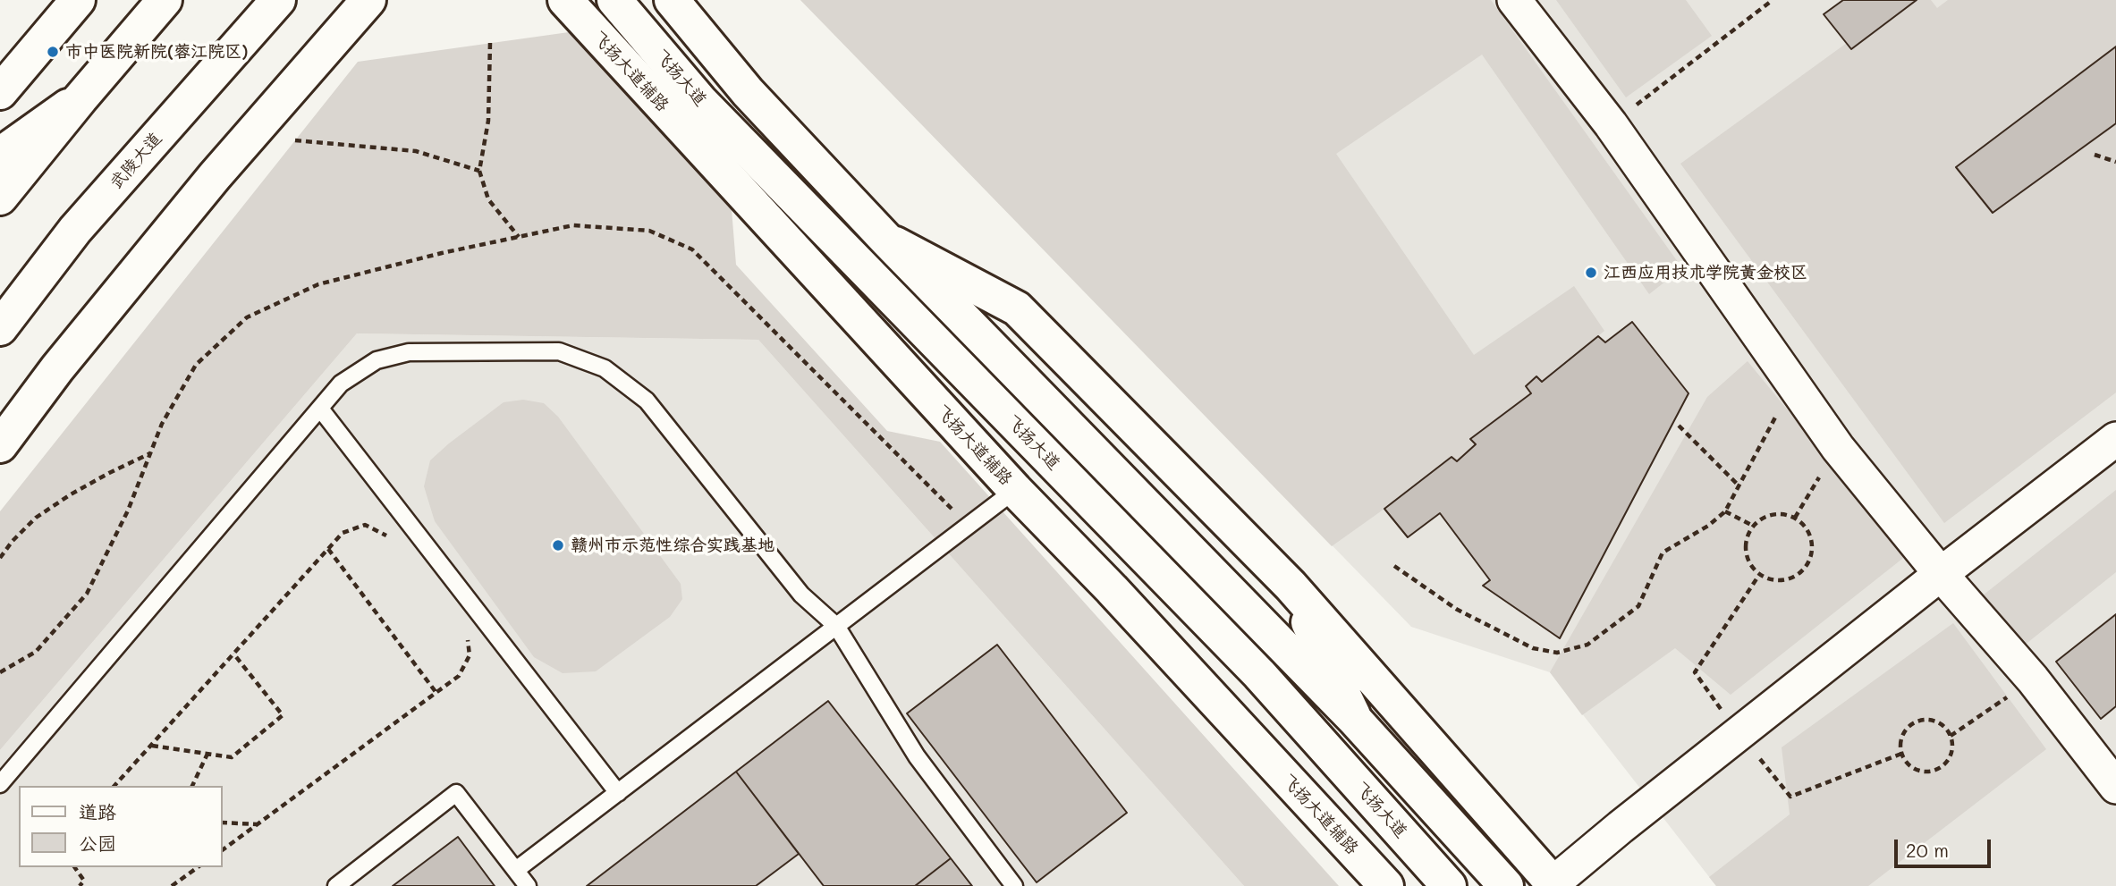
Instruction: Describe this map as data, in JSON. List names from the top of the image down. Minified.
{"streets":{"main road":["飞扬大道辅路","飞扬大道","武陵大道"]},"places":["市中医院新院(蓉江院区)","江西应用技术学院黄金校区","赣州市示范性综合实践基地"],"legend":["道路","公园"],"scale_bar":"20 m"}
